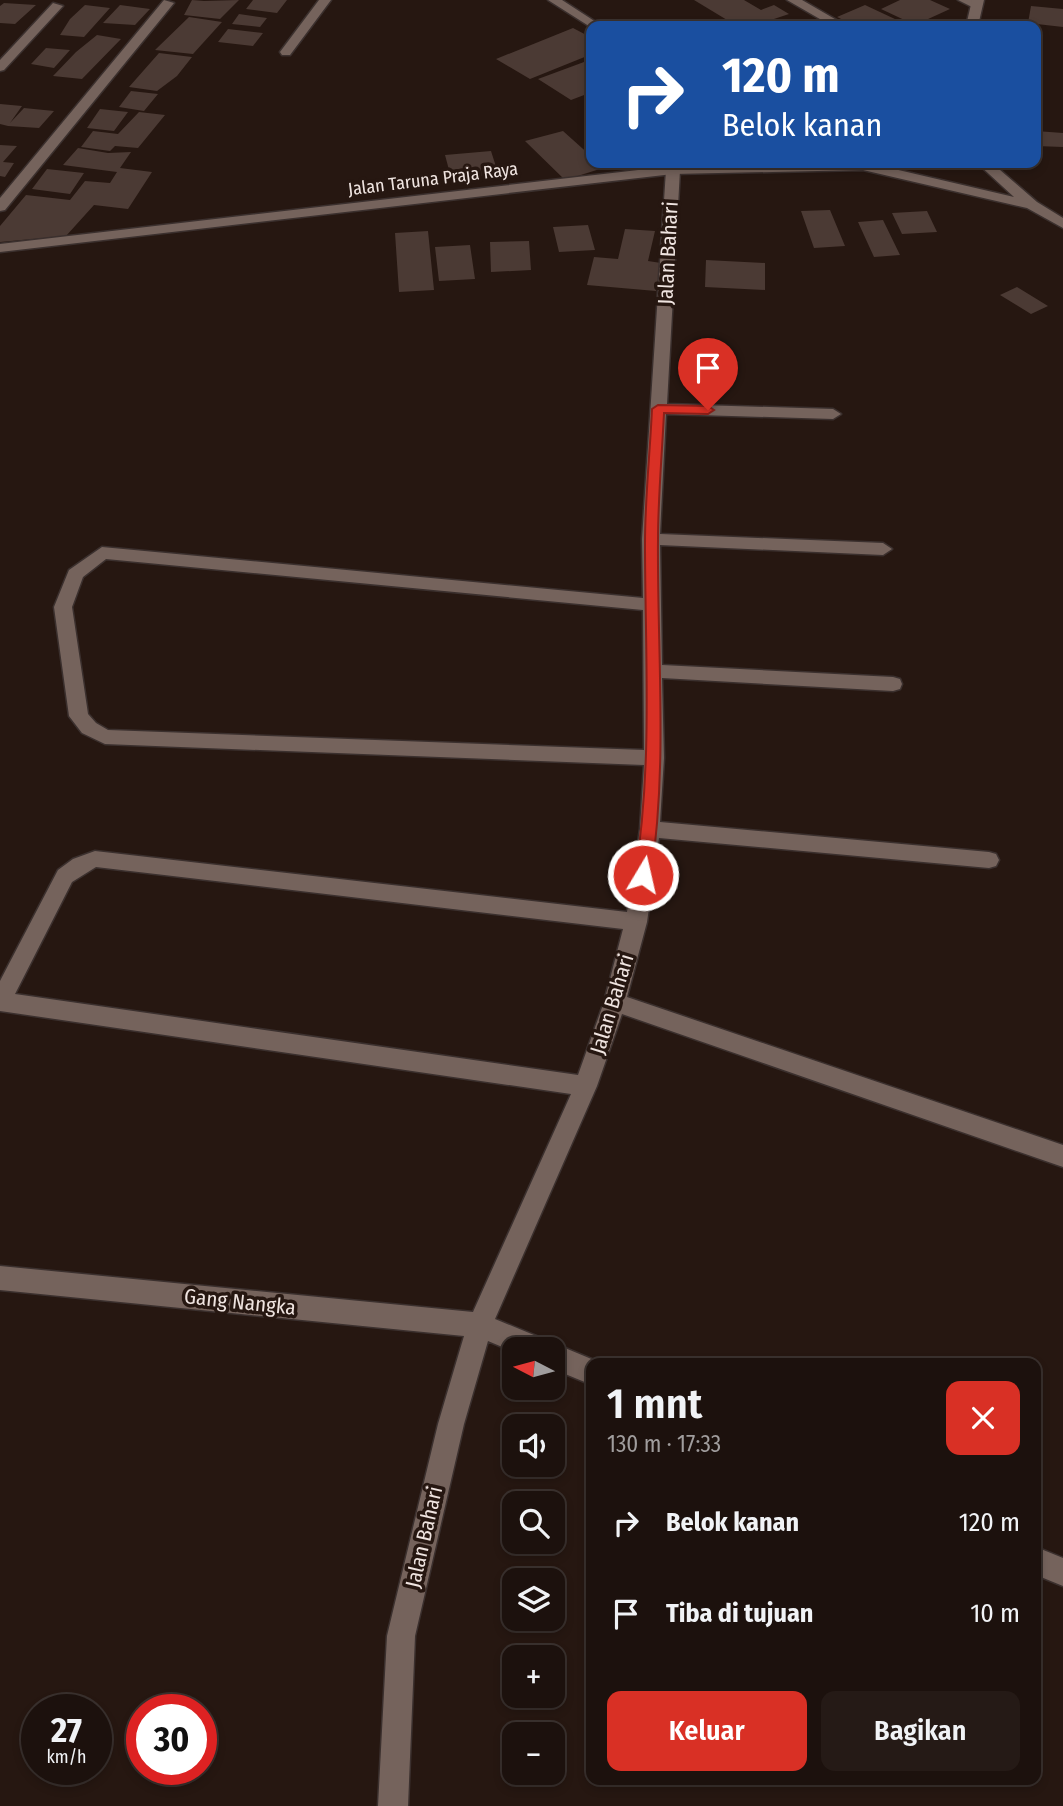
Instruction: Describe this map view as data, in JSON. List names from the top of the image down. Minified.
{"streets":{"street":["Jalan Taruna Praja Raya","Jalan Bahari","Gang Nangka"]},"crossings":[["Jalan Taruna Praja Raya","Jalan Bahari"],["Jalan Bahari","Gang Nangka"]],"north":"left","page":{"turn":["120 m","Belok kanan"],"map_buttons":["+","−"],"heading":["1 mnt","130 m · 17:33"],"list":[{"name":"Belok kanan","value":"120 m"},{"name":"Tiba di tujuan","value":"10 m"}],"buttons":["Keluar","Bagikan"],"speed":"27 km/h","limit":"30"}}
